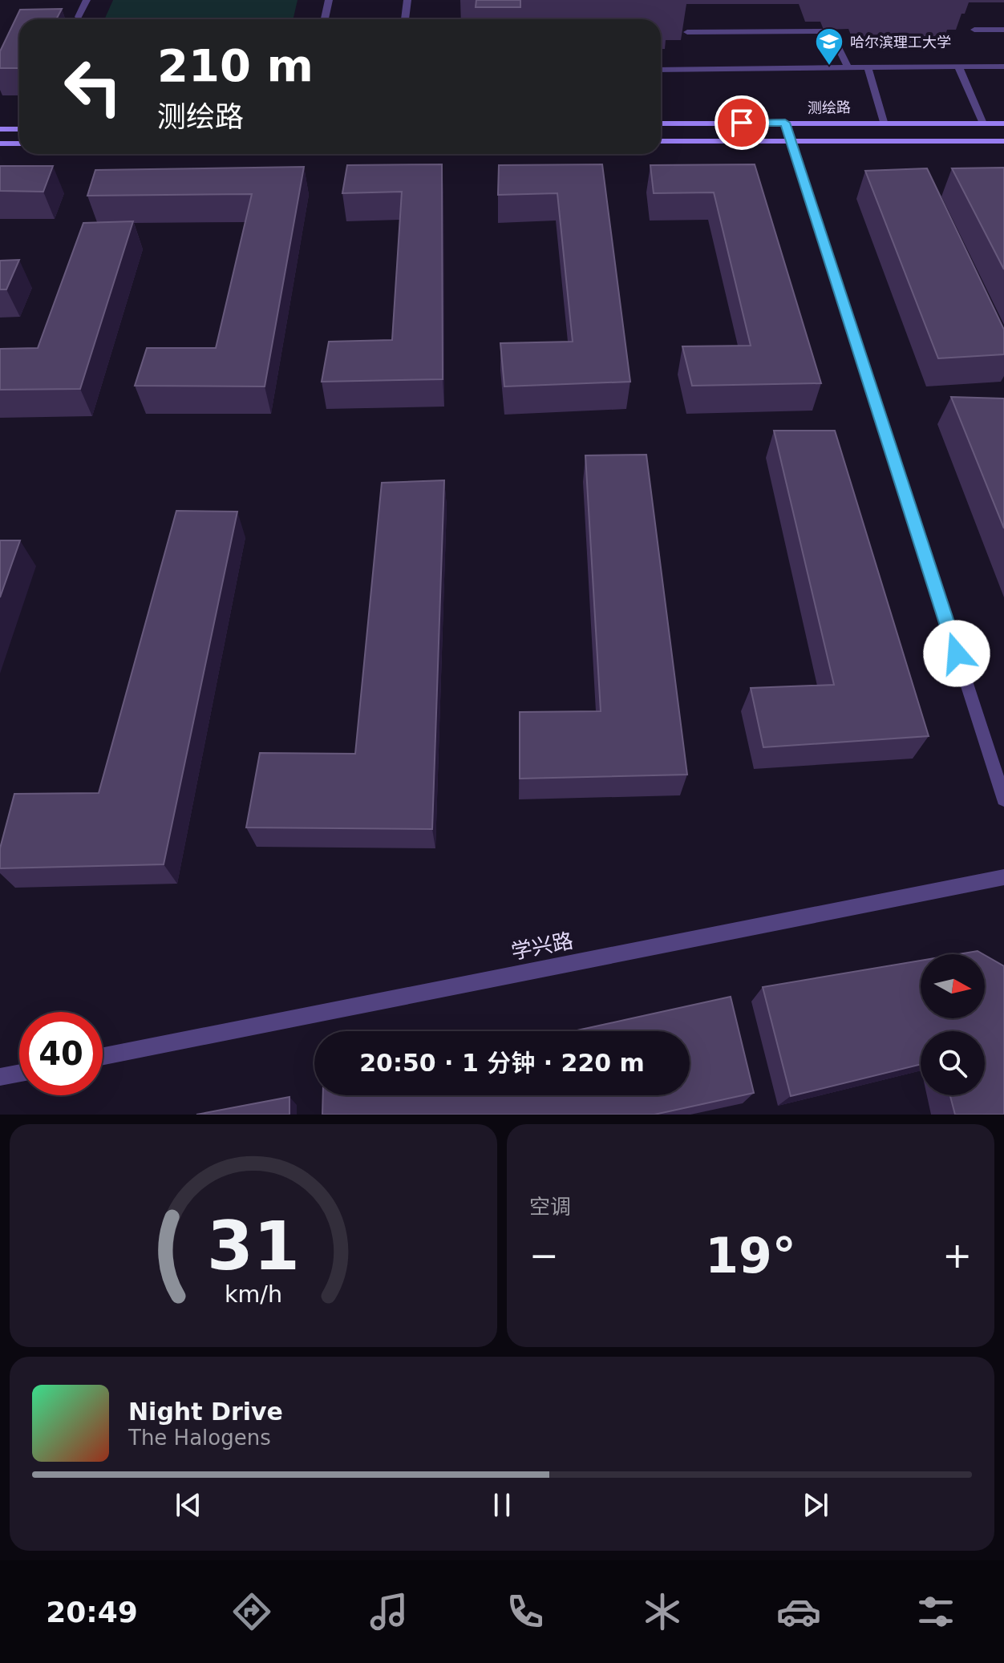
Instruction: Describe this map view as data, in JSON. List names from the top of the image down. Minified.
{"streets":{"main road":["测绘路"],"street":["学兴路"]},"places":{"school or university":["哈尔滨理工大学"]},"north":"right","page":{"turn":["210 m","测绘路"],"limit":"40","trip":"20:50 · 1 分钟 · 220 m","tile":"空调","heat":["−","19°","+"],"song":["Night Drive","The Halogens"],"tabs":"20:49","gauge":["31","km/h"]}}
